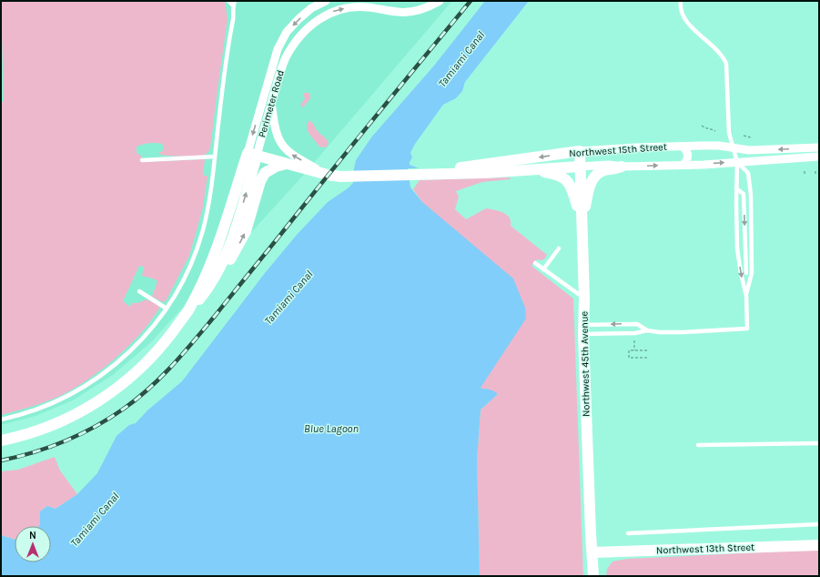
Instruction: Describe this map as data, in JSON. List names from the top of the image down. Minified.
{"streets":{"street":["Perimeter Road","Northwest 15th Street","Northwest 45th Avenue","Northwest 13th Street"]},"crossings":[["Perimeter Road","Northwest 15th Street"],["Northwest 15th Street","Northwest 45th Avenue"],["Northwest 45th Avenue","Northwest 13th Street"]],"water":["Tamiami Canal","Blue Lagoon"],"north":"top"}
